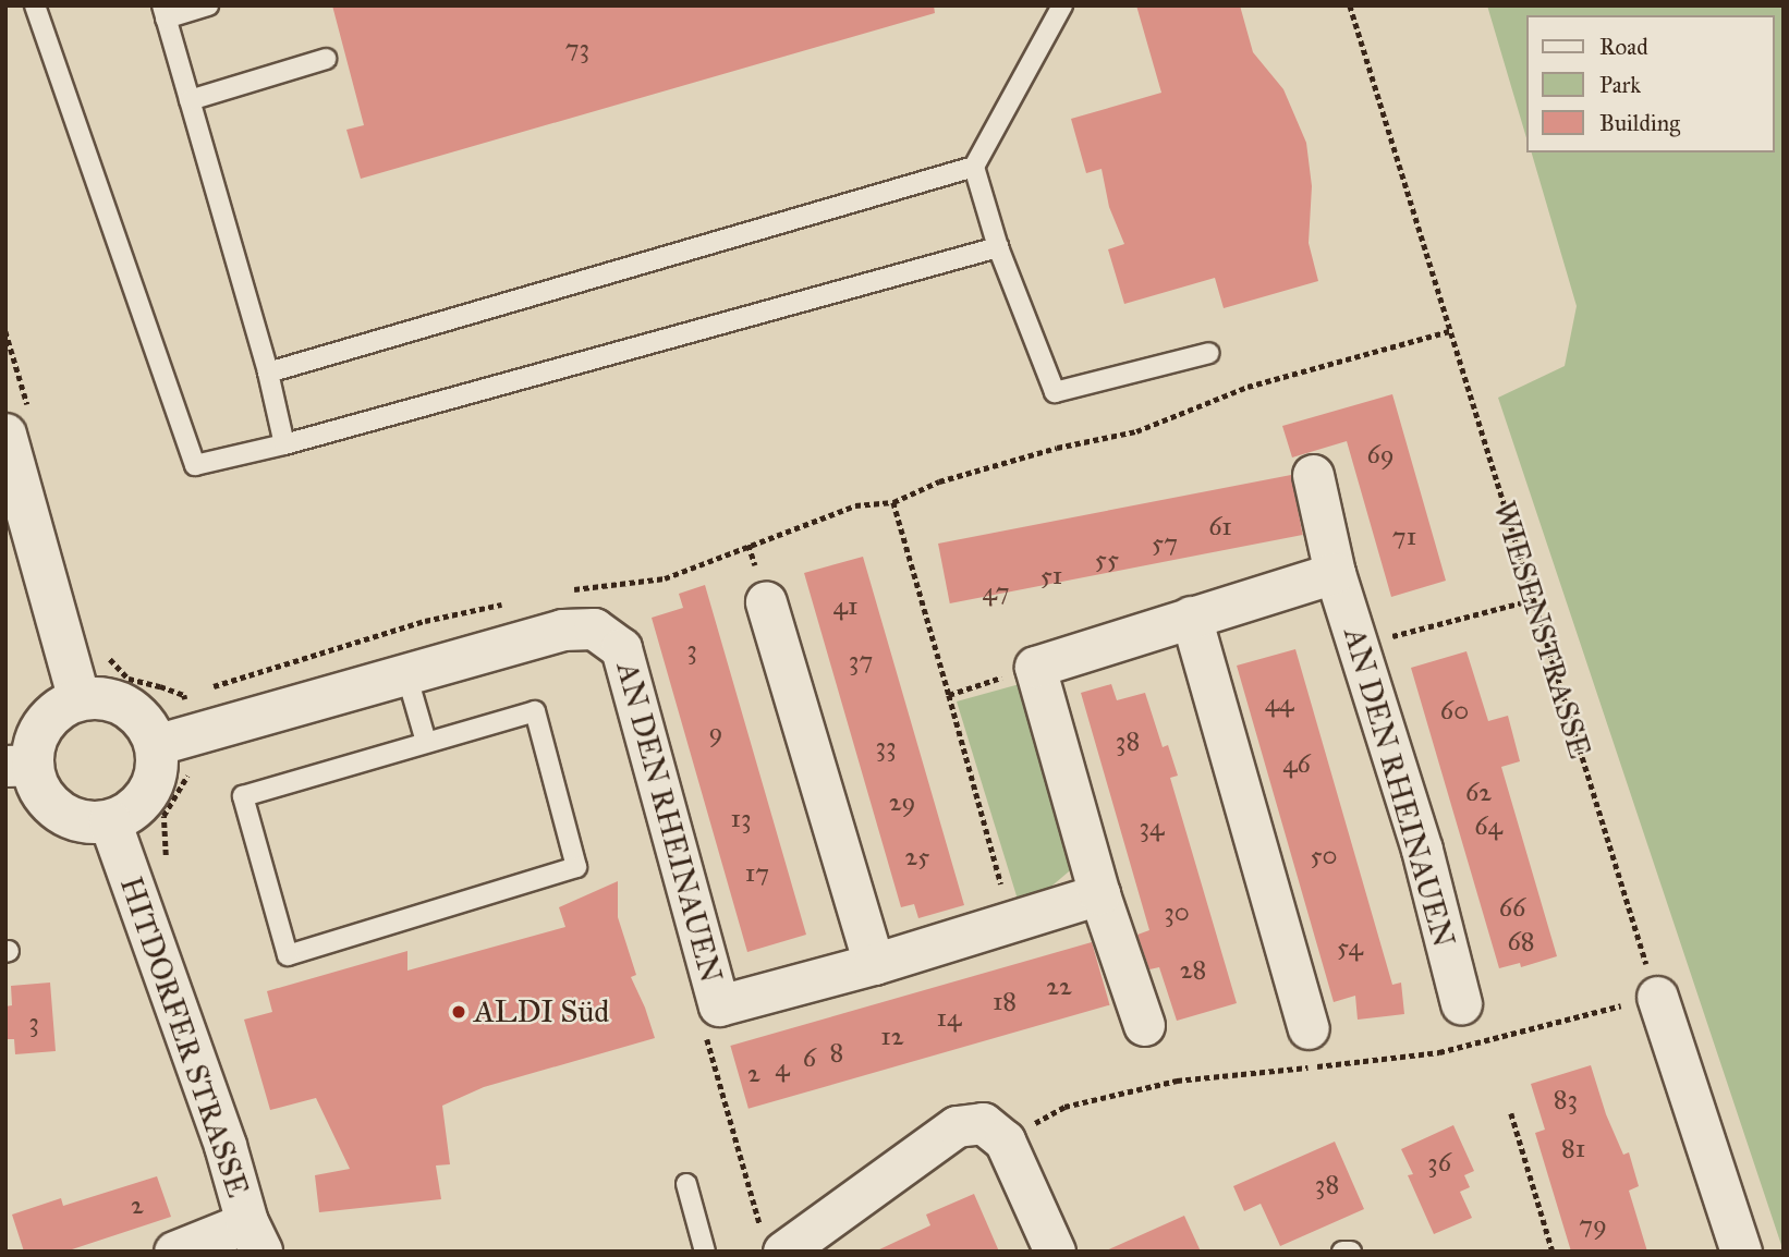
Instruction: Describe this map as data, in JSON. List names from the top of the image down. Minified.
{"streets":{"street":["AN DEN RHEINAUEN","HITDORFER STRASSE"],"path":["WIESENSTRASSE"]},"crossings":[["AN DEN RHEINAUEN","HITDORFER STRASSE"]],"places":["ALDI Süd"],"house_numbers":["73","69","61","71","57","55","51","47","41","3","37","44","60","9","38","33","46","62","29","13","64","34","50","25","17","66","30","68","54","28","22","18","14","3","12","8","6","4","2","83","81","36","38","2","79"],"legend":["Road","Park","Building"]}
